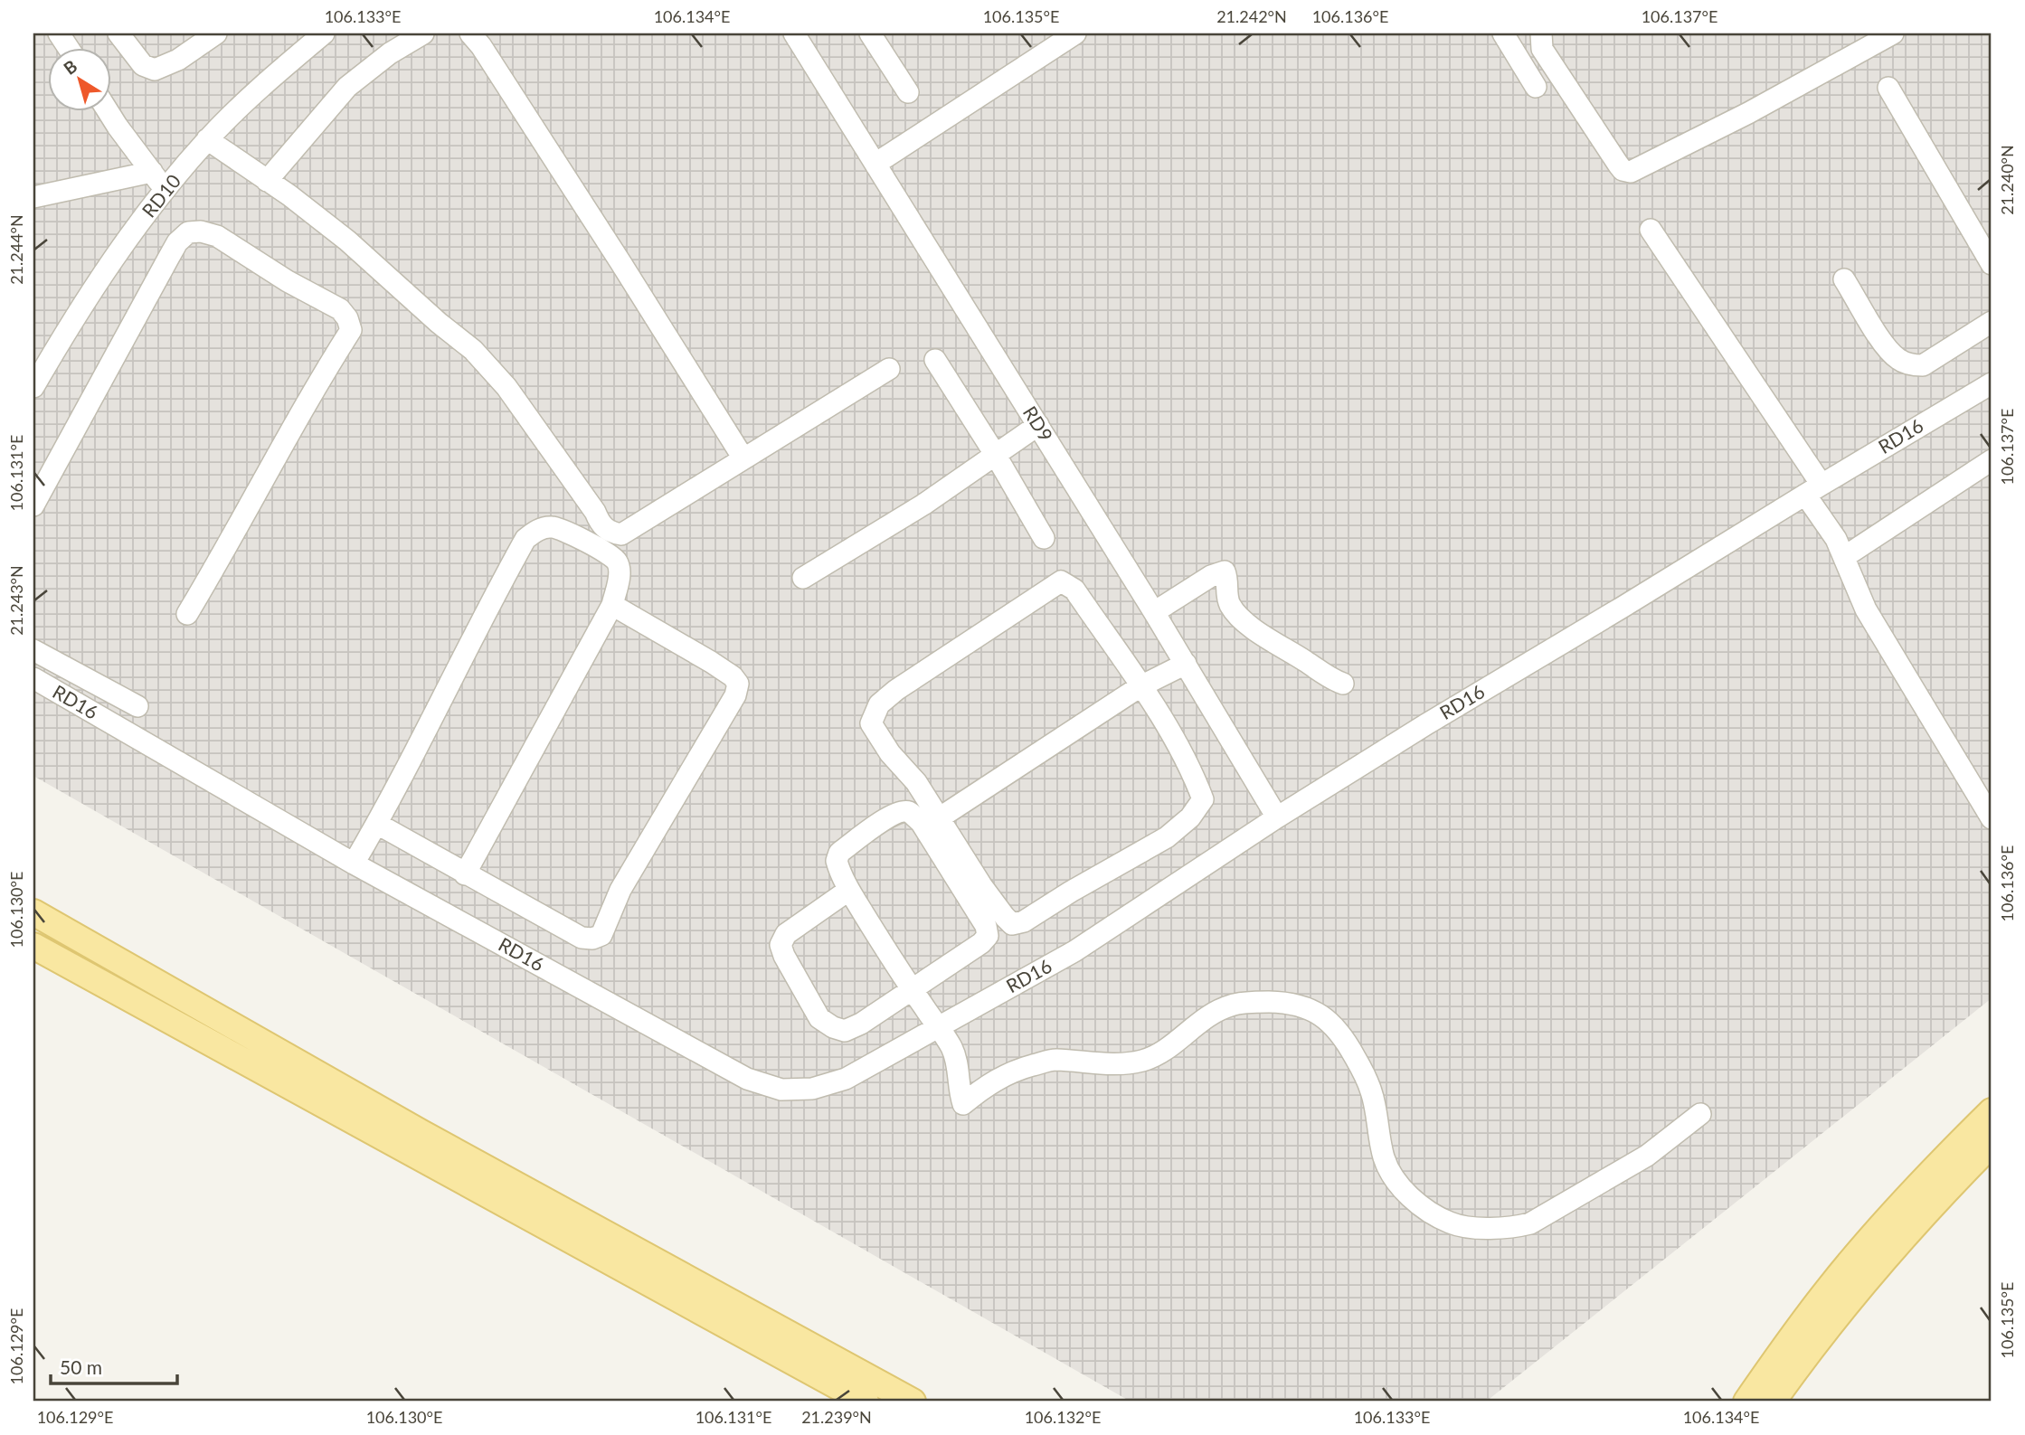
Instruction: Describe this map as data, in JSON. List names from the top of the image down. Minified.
{"streets":{"street":["RD10","RD9","RD16"]},"crossings":[["RD9","RD16"]],"scale_bar":"50 m","north":"top left","coordinates":["106.133°E","106.134°E","106.135°E","21.242°N","106.136°E","106.137°E","21.240°N","21.244°N","106.131°E","21.243°N","106.130°E","106.129°E","21.239°N","106.132°E"]}
